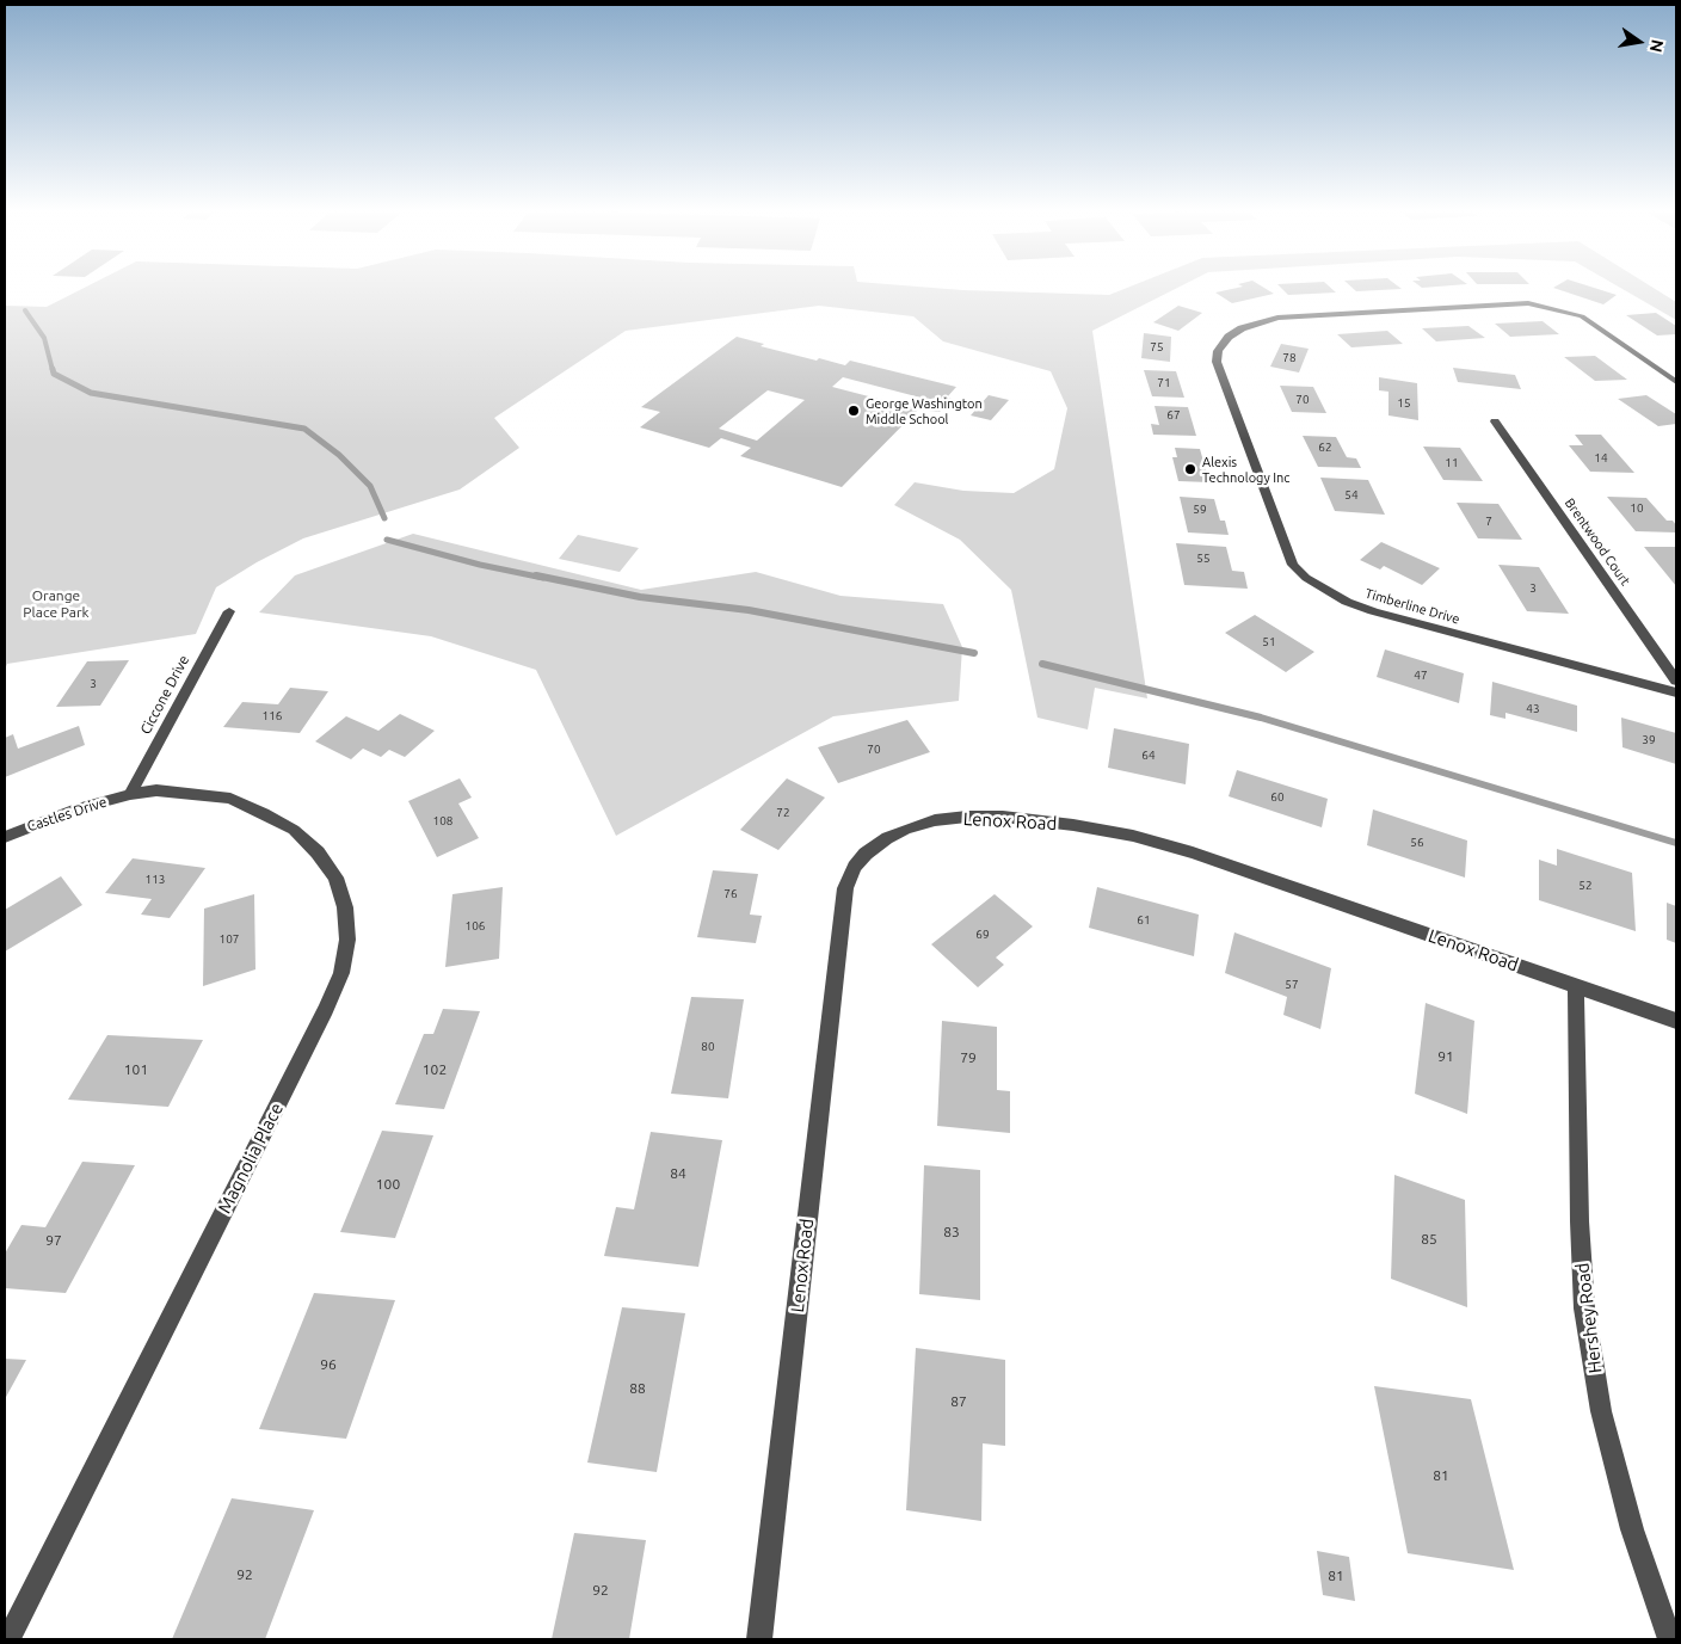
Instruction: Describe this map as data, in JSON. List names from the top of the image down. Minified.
{"streets":{"street":["Brentwood Court","Timberline Drive","Ciccone Drive","Castles Drive","Lenox Road","Magnolia Place","Hershey Road"]},"crossings":[["Ciccone Drive","Castles Drive"],["Ciccone Drive","Magnolia Place"],["Castles Drive","Magnolia Place"],["Lenox Road","Hershey Road"]],"parks":["Orange Place Park"],"places":["George Washington Middle School","Alexis Technology Inc"],"house_numbers":["75","78","71","70","15","67","62","14","11","54","10","59","7","55","3","51","47","3","43","116","39","70","64","60","72","108","56","113","52","76","61","106","69","107","57","80","91","79","101","102","84","100","83","85","97","96","88","87","81","92","81","92"],"north":"right"}
